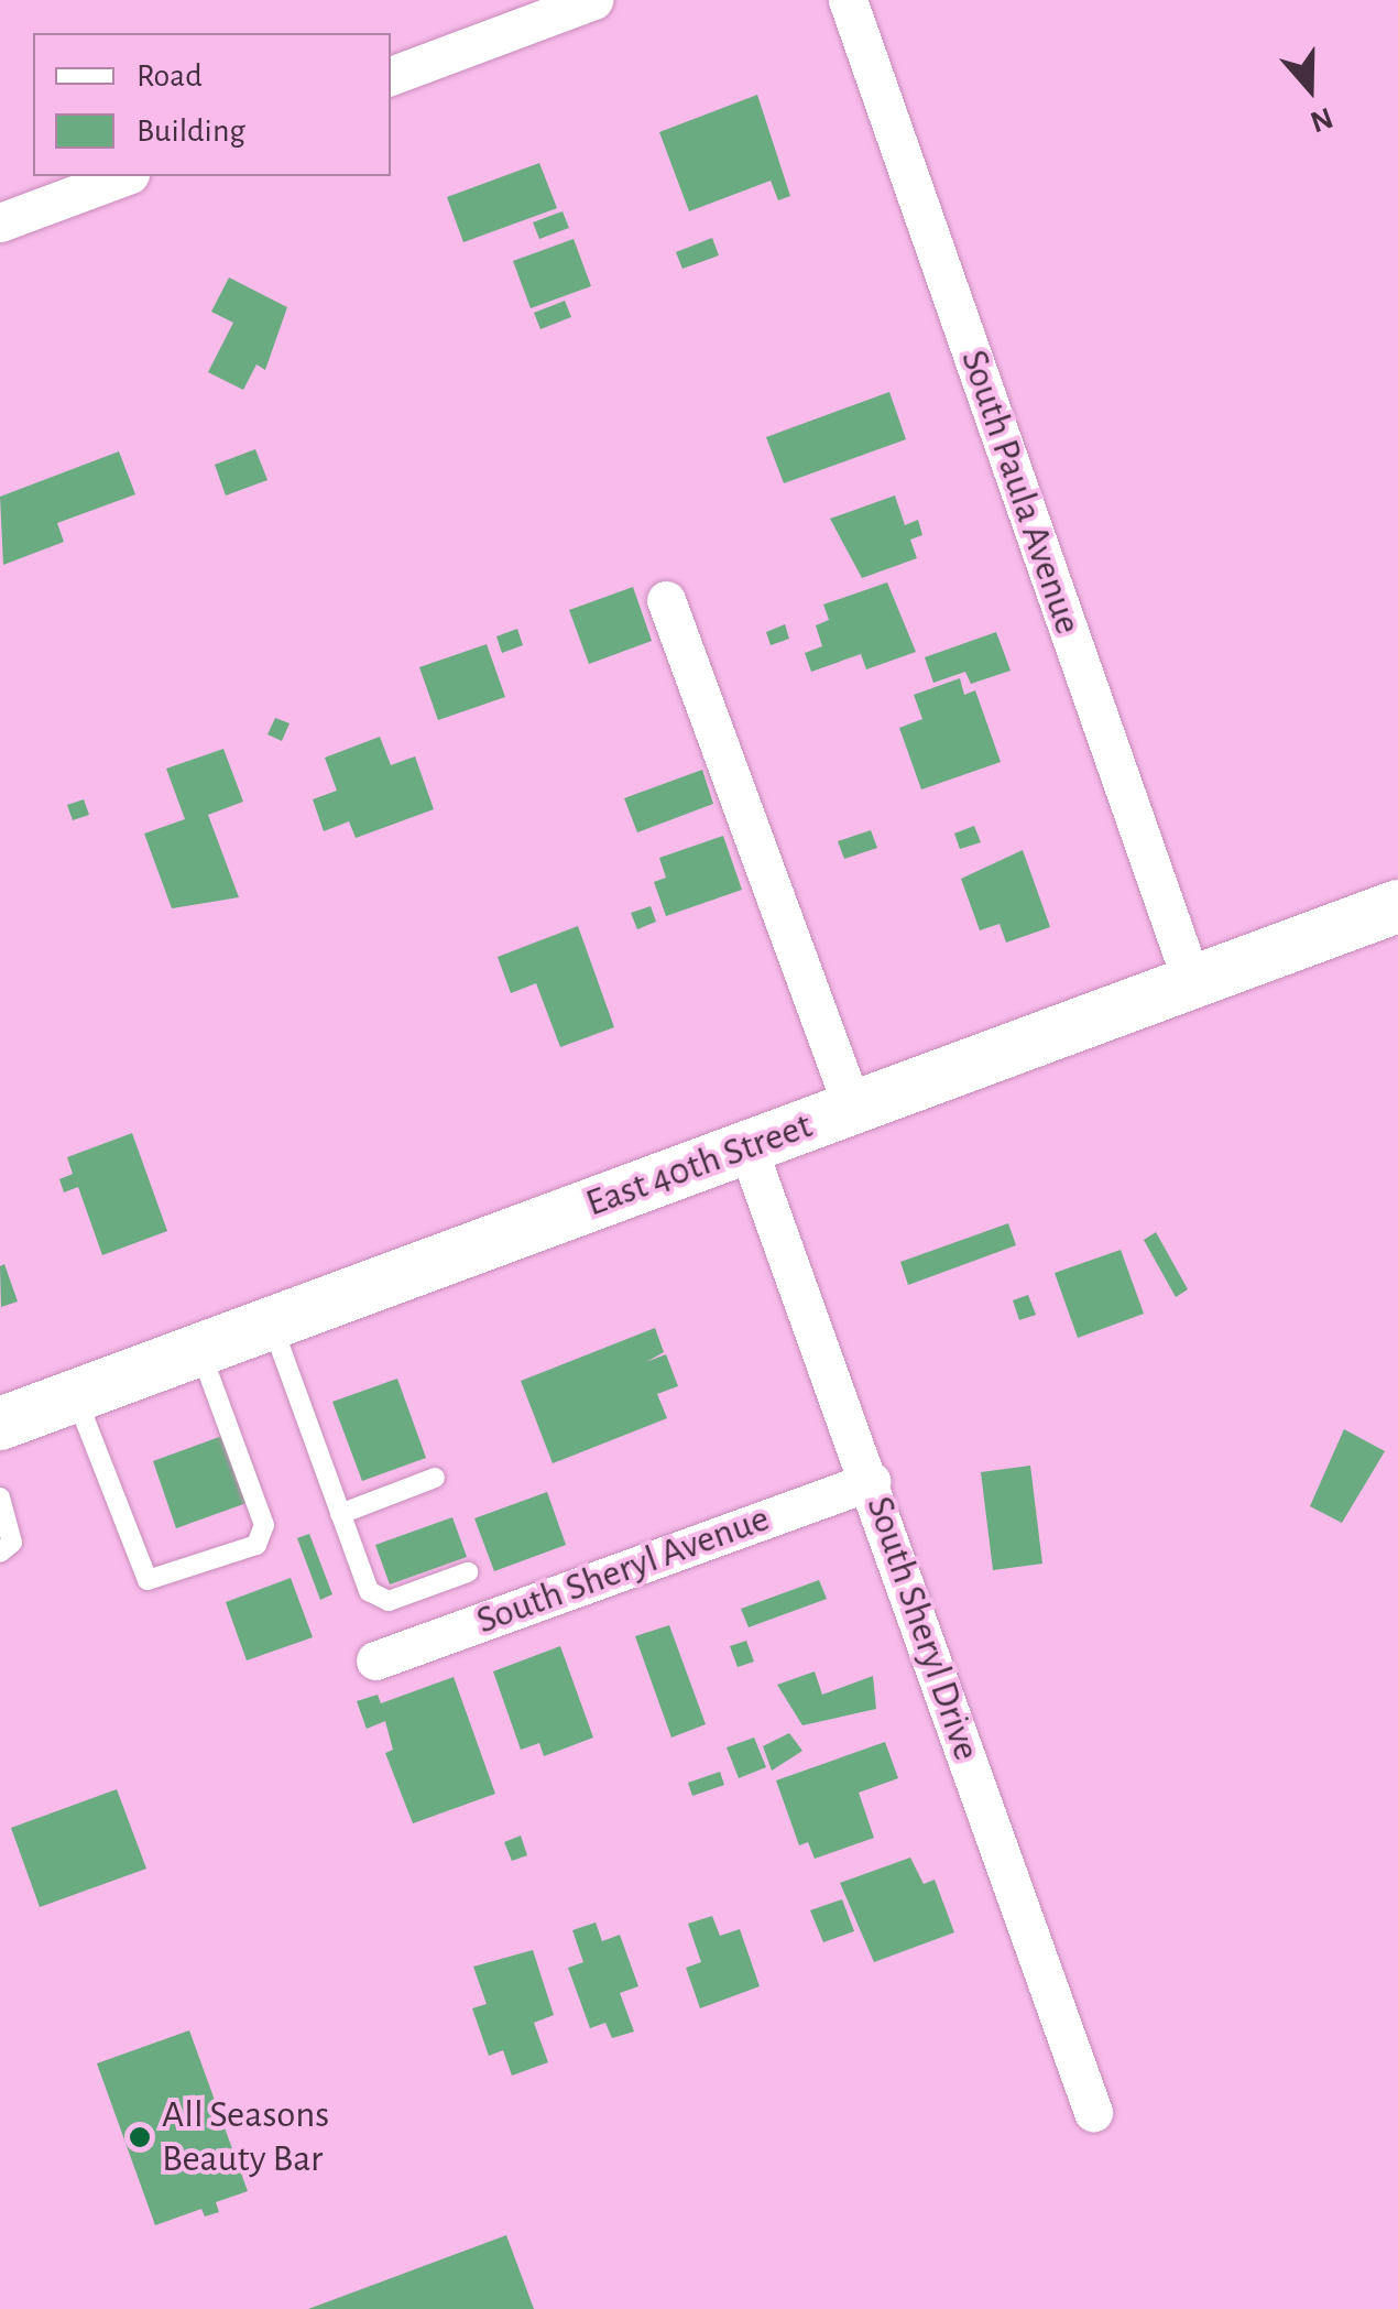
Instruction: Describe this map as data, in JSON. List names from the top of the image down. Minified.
{"streets":{"main road":["East 40th Street"],"street":["South Paula Avenue","South Sheryl Avenue","South Sheryl Drive"]},"crossings":[["South Paula Avenue","East 40th Street"],["East 40th Street","South Sheryl Drive"],["South Sheryl Avenue","South Sheryl Drive"]],"places":["All Seasons Beauty Bar"],"legend":["Road","Building"],"north":"bottom"}
